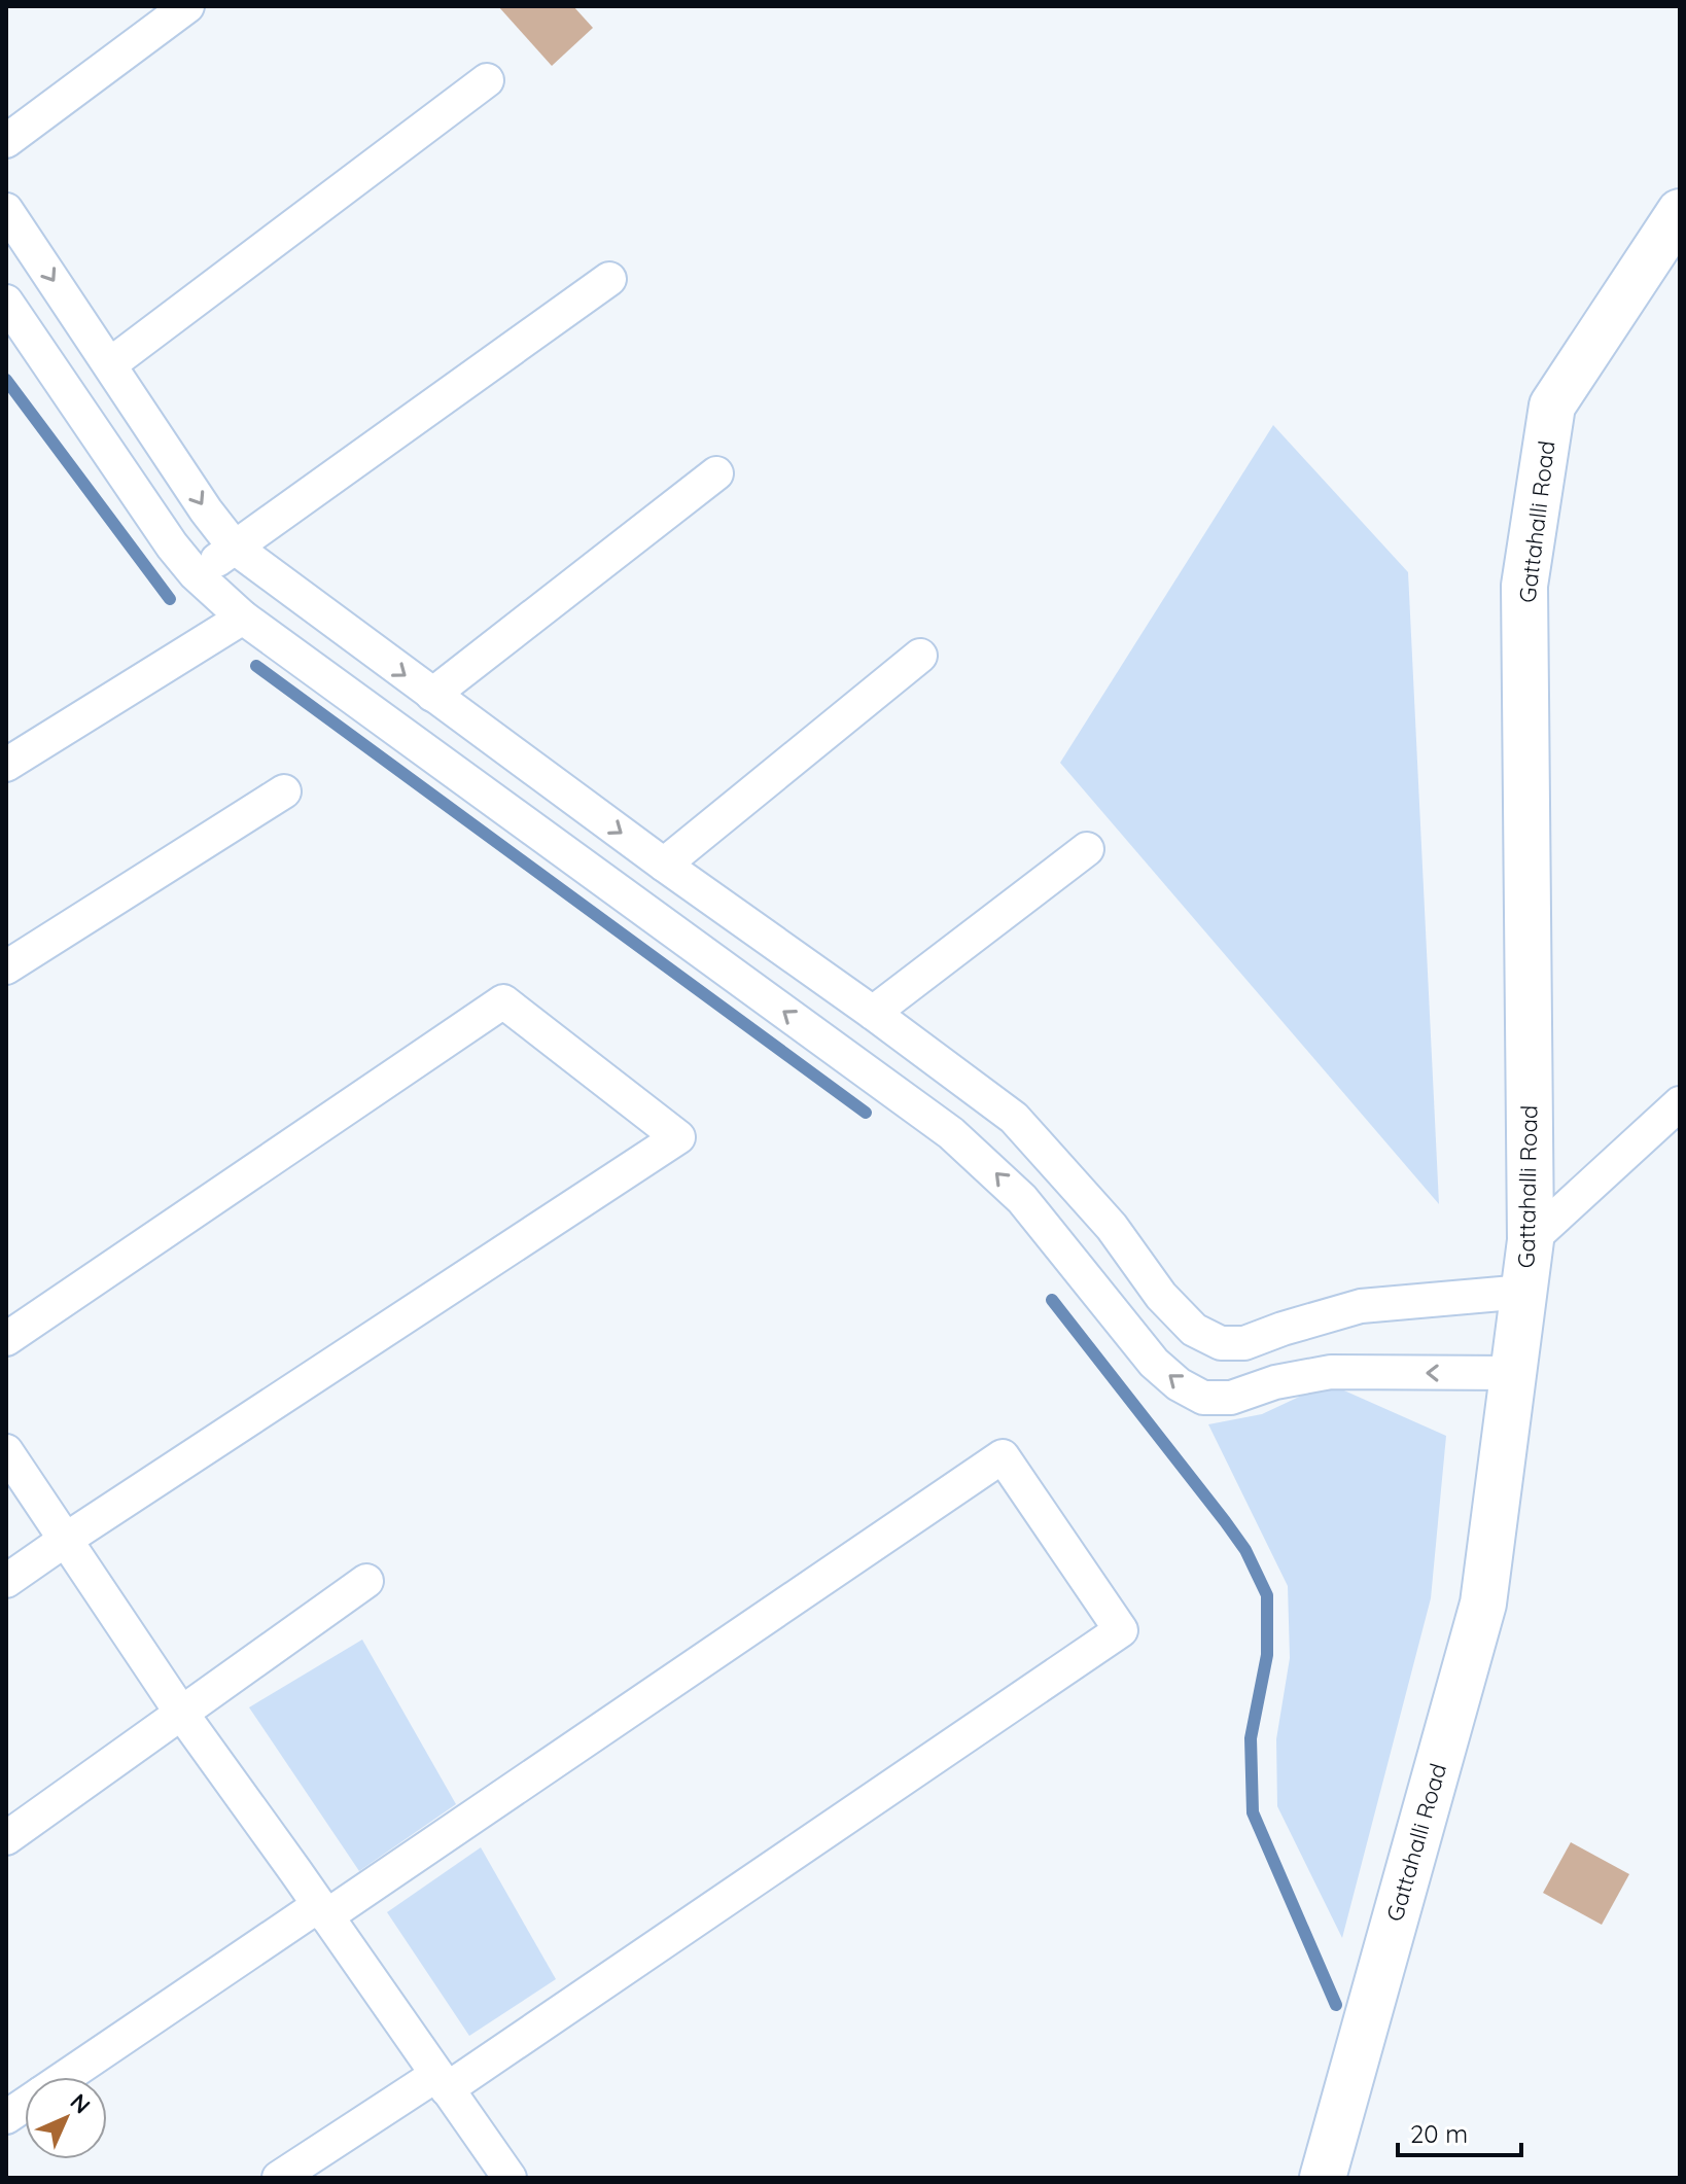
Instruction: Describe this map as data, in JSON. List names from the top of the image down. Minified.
{"streets":{"main road":["Gattahalli Road"]},"scale_bar":"20 m","north":"top right"}
